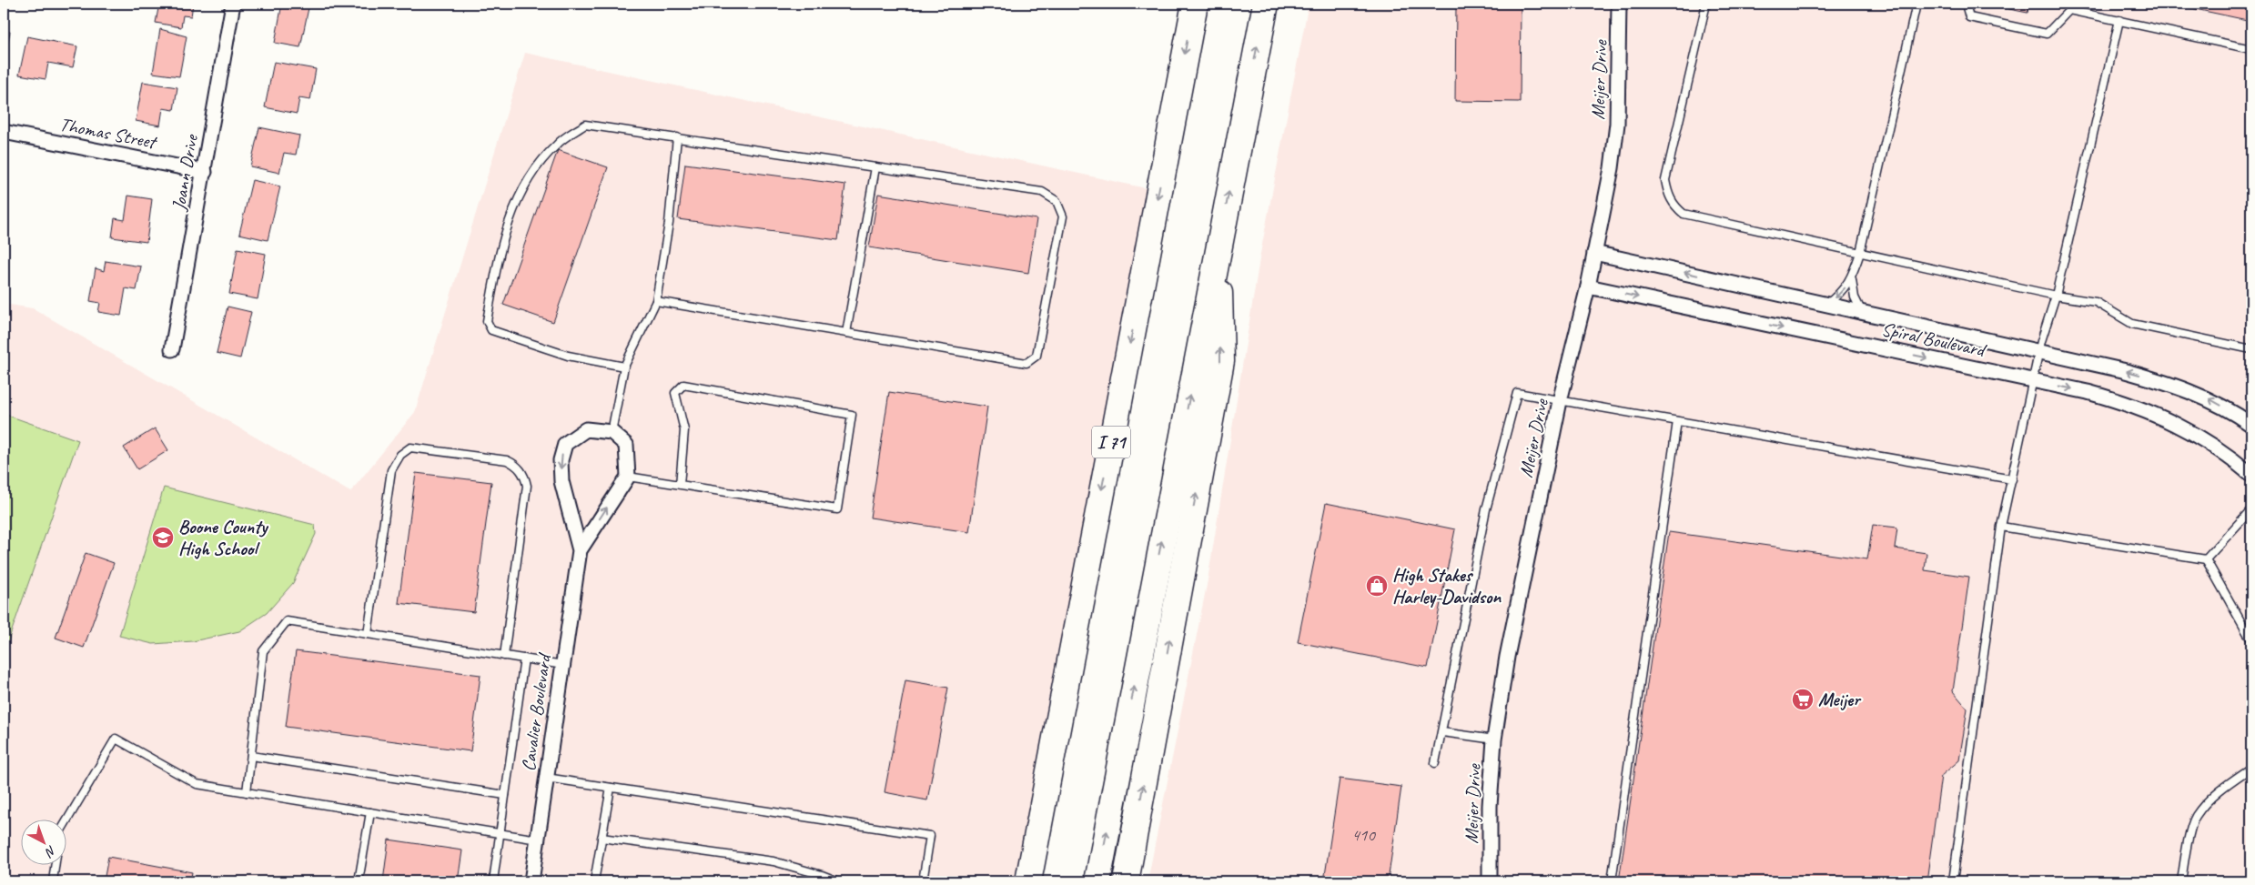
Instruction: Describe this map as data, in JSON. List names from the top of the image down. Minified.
{"streets":{"highway":["I 71"],"street":["Meijer Drive","Thomas Street","Joann Drive","Spiral Boulevard","Cavalier Boulevard"]},"crossings":[["Meijer Drive","Spiral Boulevard"],["Thomas Street","Joann Drive"]],"places":{"school or university":["Boone County High School"],"shop":["High Stakes Harley-Davidson"],"supermarket":["Meijer"]},"house_numbers":["410"],"north":"bottom right"}
